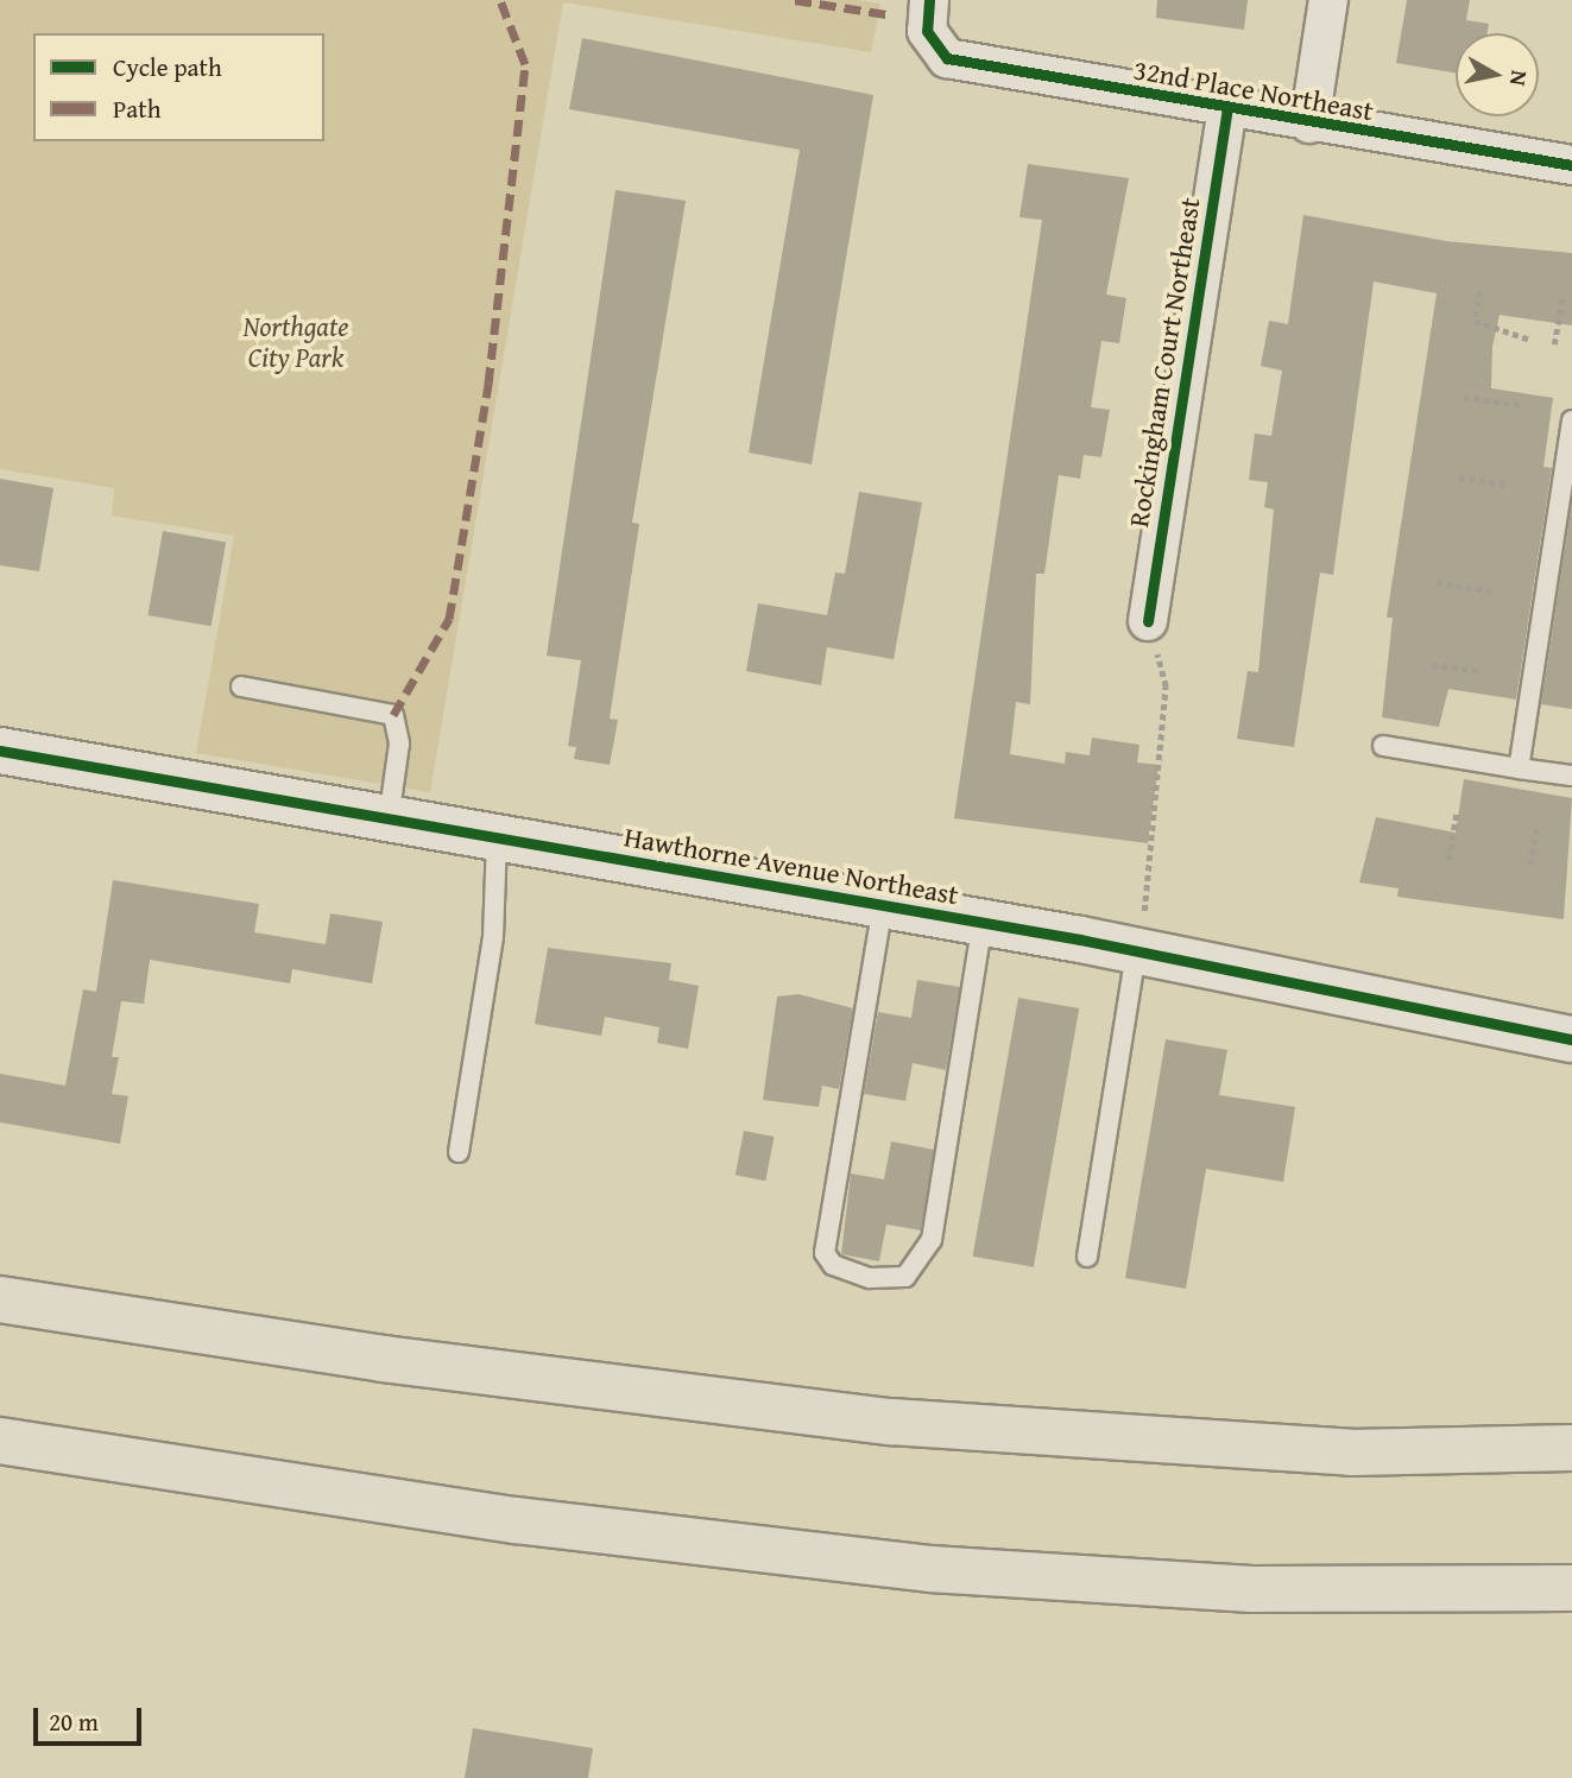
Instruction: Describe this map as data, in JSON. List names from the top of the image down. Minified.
{"streets":{"main road":["Hawthorne Avenue Northeast"],"street":["32nd Place Northeast","Rockingham Court Northeast"]},"crossings":[["32nd Place Northeast","Rockingham Court Northeast"]],"parks":["Northgate City Park"],"legend":["Cycle path","Path"],"scale_bar":"20 m","north":"right"}
